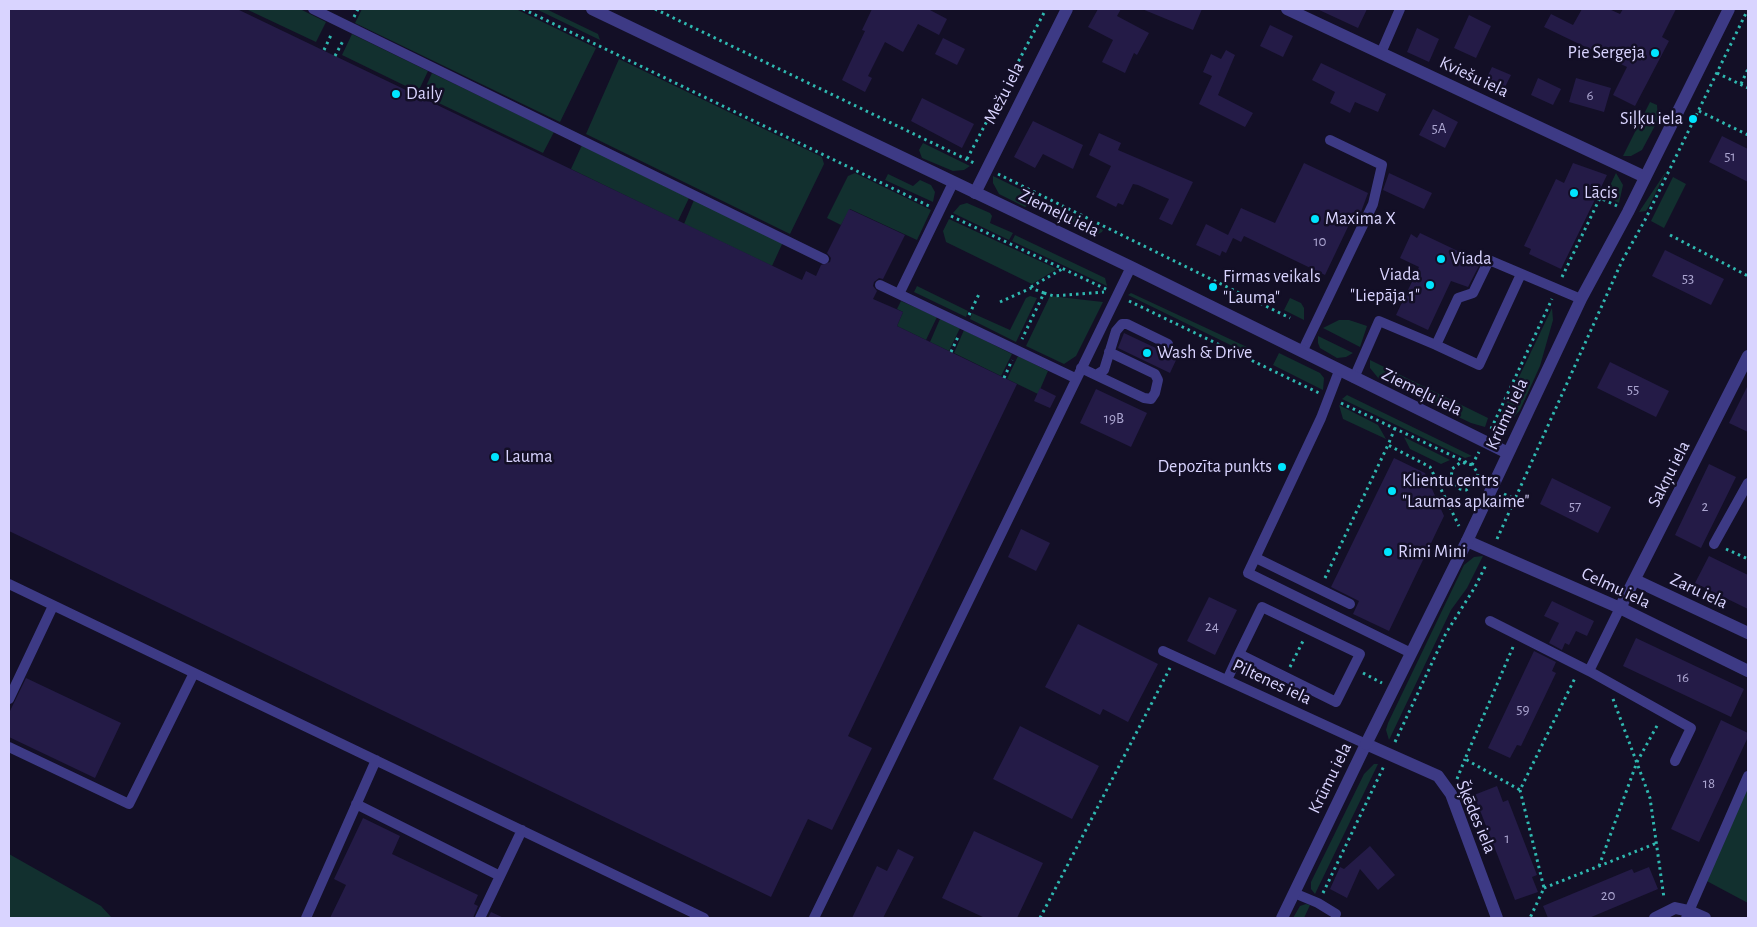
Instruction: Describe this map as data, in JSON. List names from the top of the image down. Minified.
{"streets":{"street":["Kviešu iela","Mežu iela","Ziemeļu iela","Krūmu iela","Sakņu iela","Celmu iela","Zaru iela","Šķēdes iela"],"lane":["Piltenes iela"]},"crossings":[["Kviešu iela","Krūmu iela"],["Mežu iela","Ziemeļu iela"],["Ziemeļu iela","Krūmu iela"],["Krūmu iela","Celmu iela"],["Krūmu iela","Piltenes iela"],["Krūmu iela","Šķēdes iela"],["Sakņu iela","Celmu iela"],["Sakņu iela","Zaru iela"],["Piltenes iela","Šķēdes iela"]],"places":["Pie Sergeja","Daily","Siļķu iela","Lācis","Maxima X","Viada","Viada \"Liepāja 1\"","Firmas veikals \"Lauma\"","Wash & Drive","Lauma","Depozīta punkts","Klientu centrs \"Laumas apkaime\"","Rimi Mini"],"house_numbers":["6","5A","51","10","53","55","19B","57","2","24","16","59","18","1","20"]}
